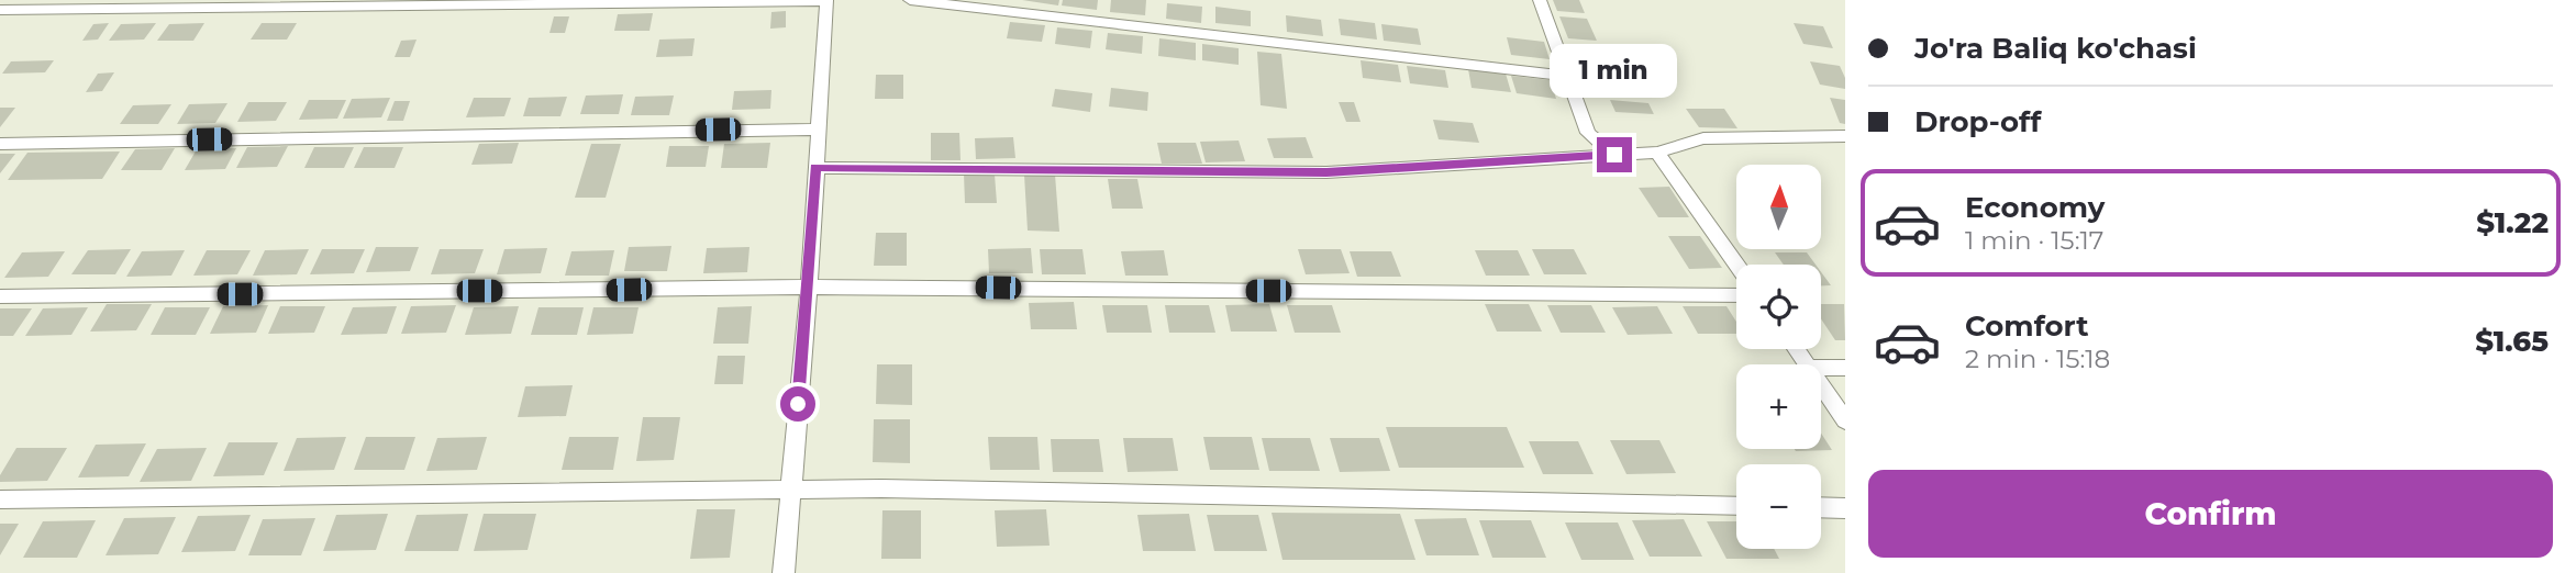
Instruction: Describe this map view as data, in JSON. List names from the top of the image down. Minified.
{"north":"top","page":{"banner":["Jo'ra Baliq ko'chasi","Drop-off"],"bubble":"1 min","map_buttons":["+","−"],"list":[{"name":"Economy","note":"1 min · 15:17","value":"$1.22"},{"name":"Comfort","note":"2 min · 15:18","value":"$1.65"}],"buttons":"Confirm"}}
